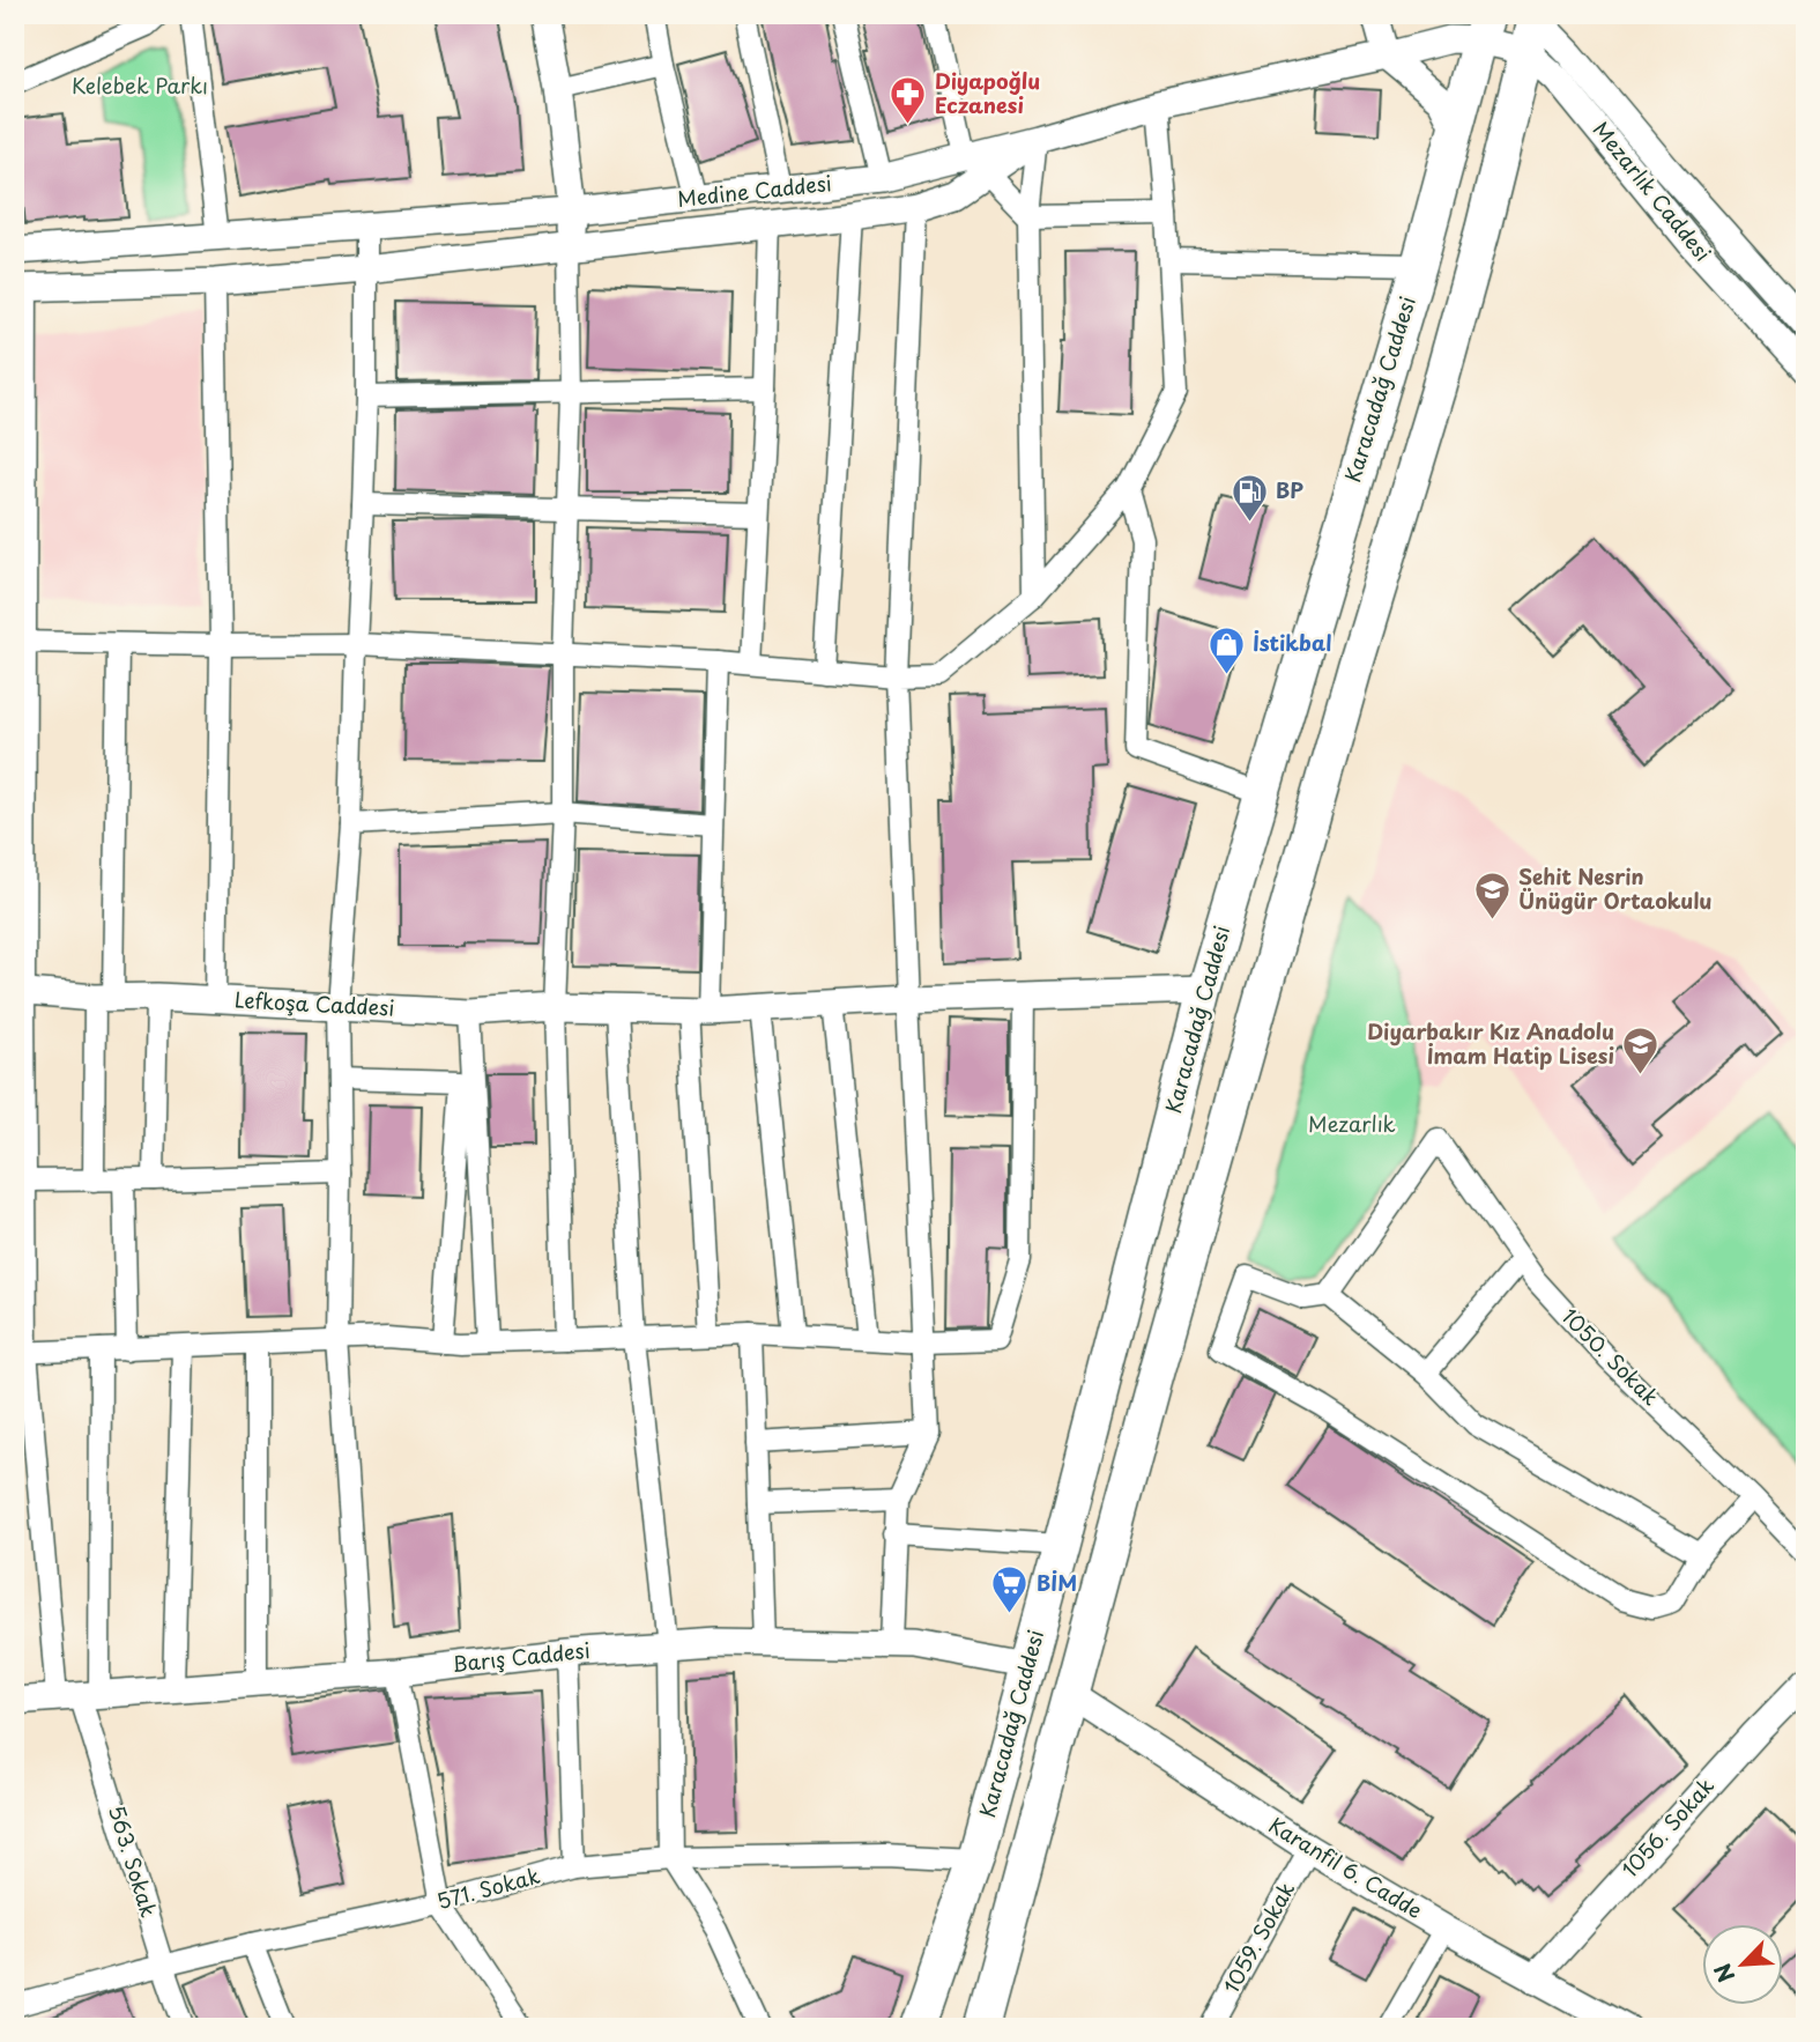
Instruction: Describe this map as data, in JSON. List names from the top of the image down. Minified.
{"streets":{"highway":["Karacadağ Caddesi"],"street":["Medine Caddesi","Mezarlık Caddesi","Lefkoşa Caddesi","1050. Sokak","Barış Caddesi","1056. Sokak","563. Sokak","Karanfil 6. Cadde","571. Sokak","1059. Sokak"]},"crossings":[["Medine Caddesi","Mezarlık Caddesi"],["Medine Caddesi","Karacadağ Caddesi"],["Mezarlık Caddesi","Karacadağ Caddesi"],["Karacadağ Caddesi","Lefkoşa Caddesi"],["Karacadağ Caddesi","Barış Caddesi"],["Karacadağ Caddesi","571. Sokak"],["Barış Caddesi","563. Sokak"],["1056. Sokak","Karanfil 6. Cadde"],["563. Sokak","571. Sokak"],["Karanfil 6. Cadde","1059. Sokak"]],"parks":["Kelebek Parkı","Mezarlık"],"places":{"pharmacy":["Diyapoğlu Eczanesi"],"fuel station":["BP"],"shop":["İstikbal"],"school or university":["Şehit Nesrin Ünügür Ortaokulu","Diyarbakır Kız Anadolu İmam Hatip Lisesi"],"supermarket":["BİM"]},"north":"bottom left"}
